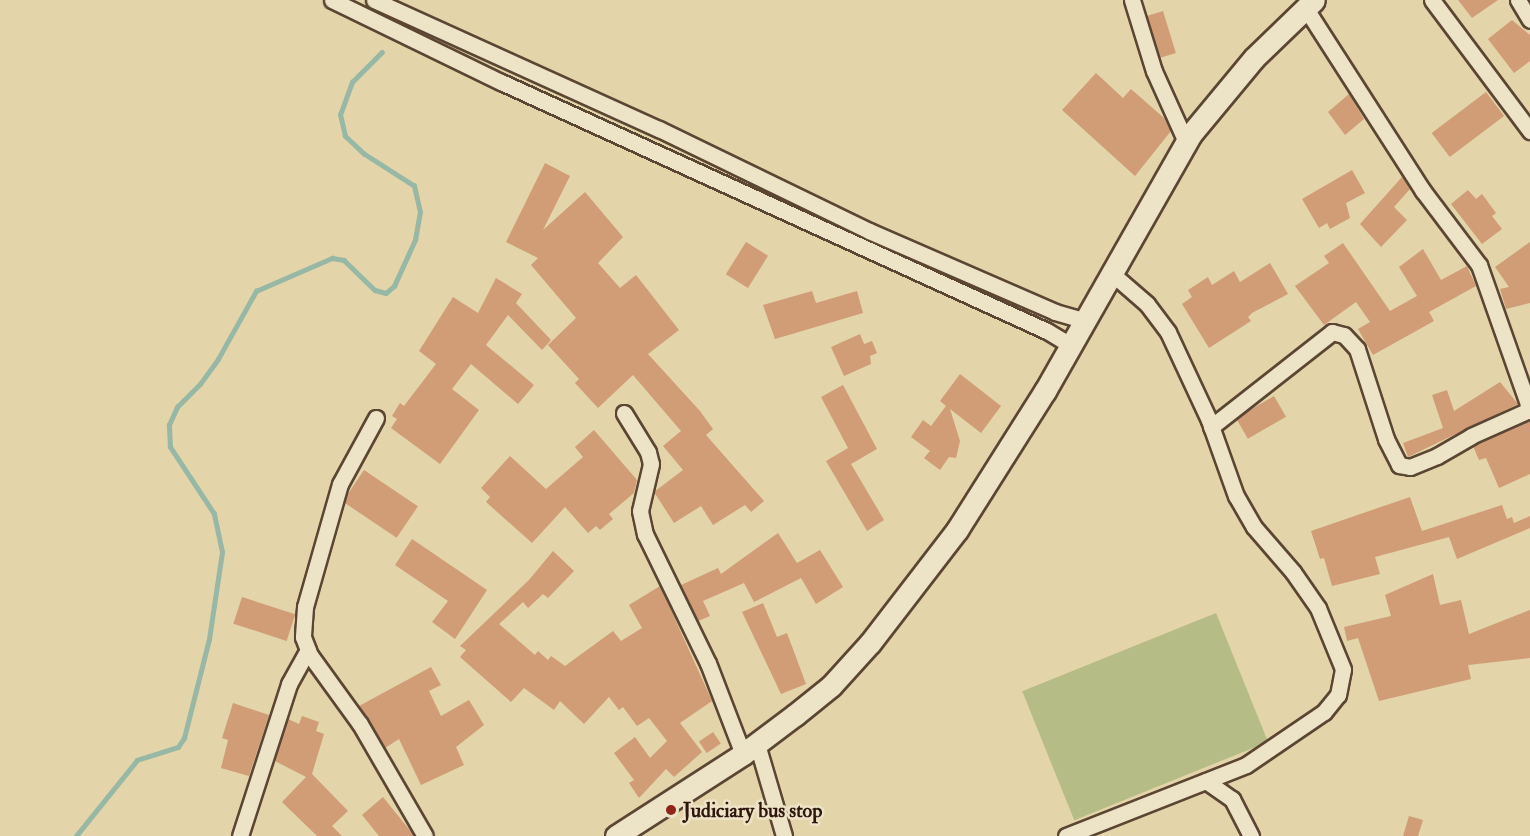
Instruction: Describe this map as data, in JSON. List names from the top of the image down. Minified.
{"places":["Judiciary bus stop"]}
